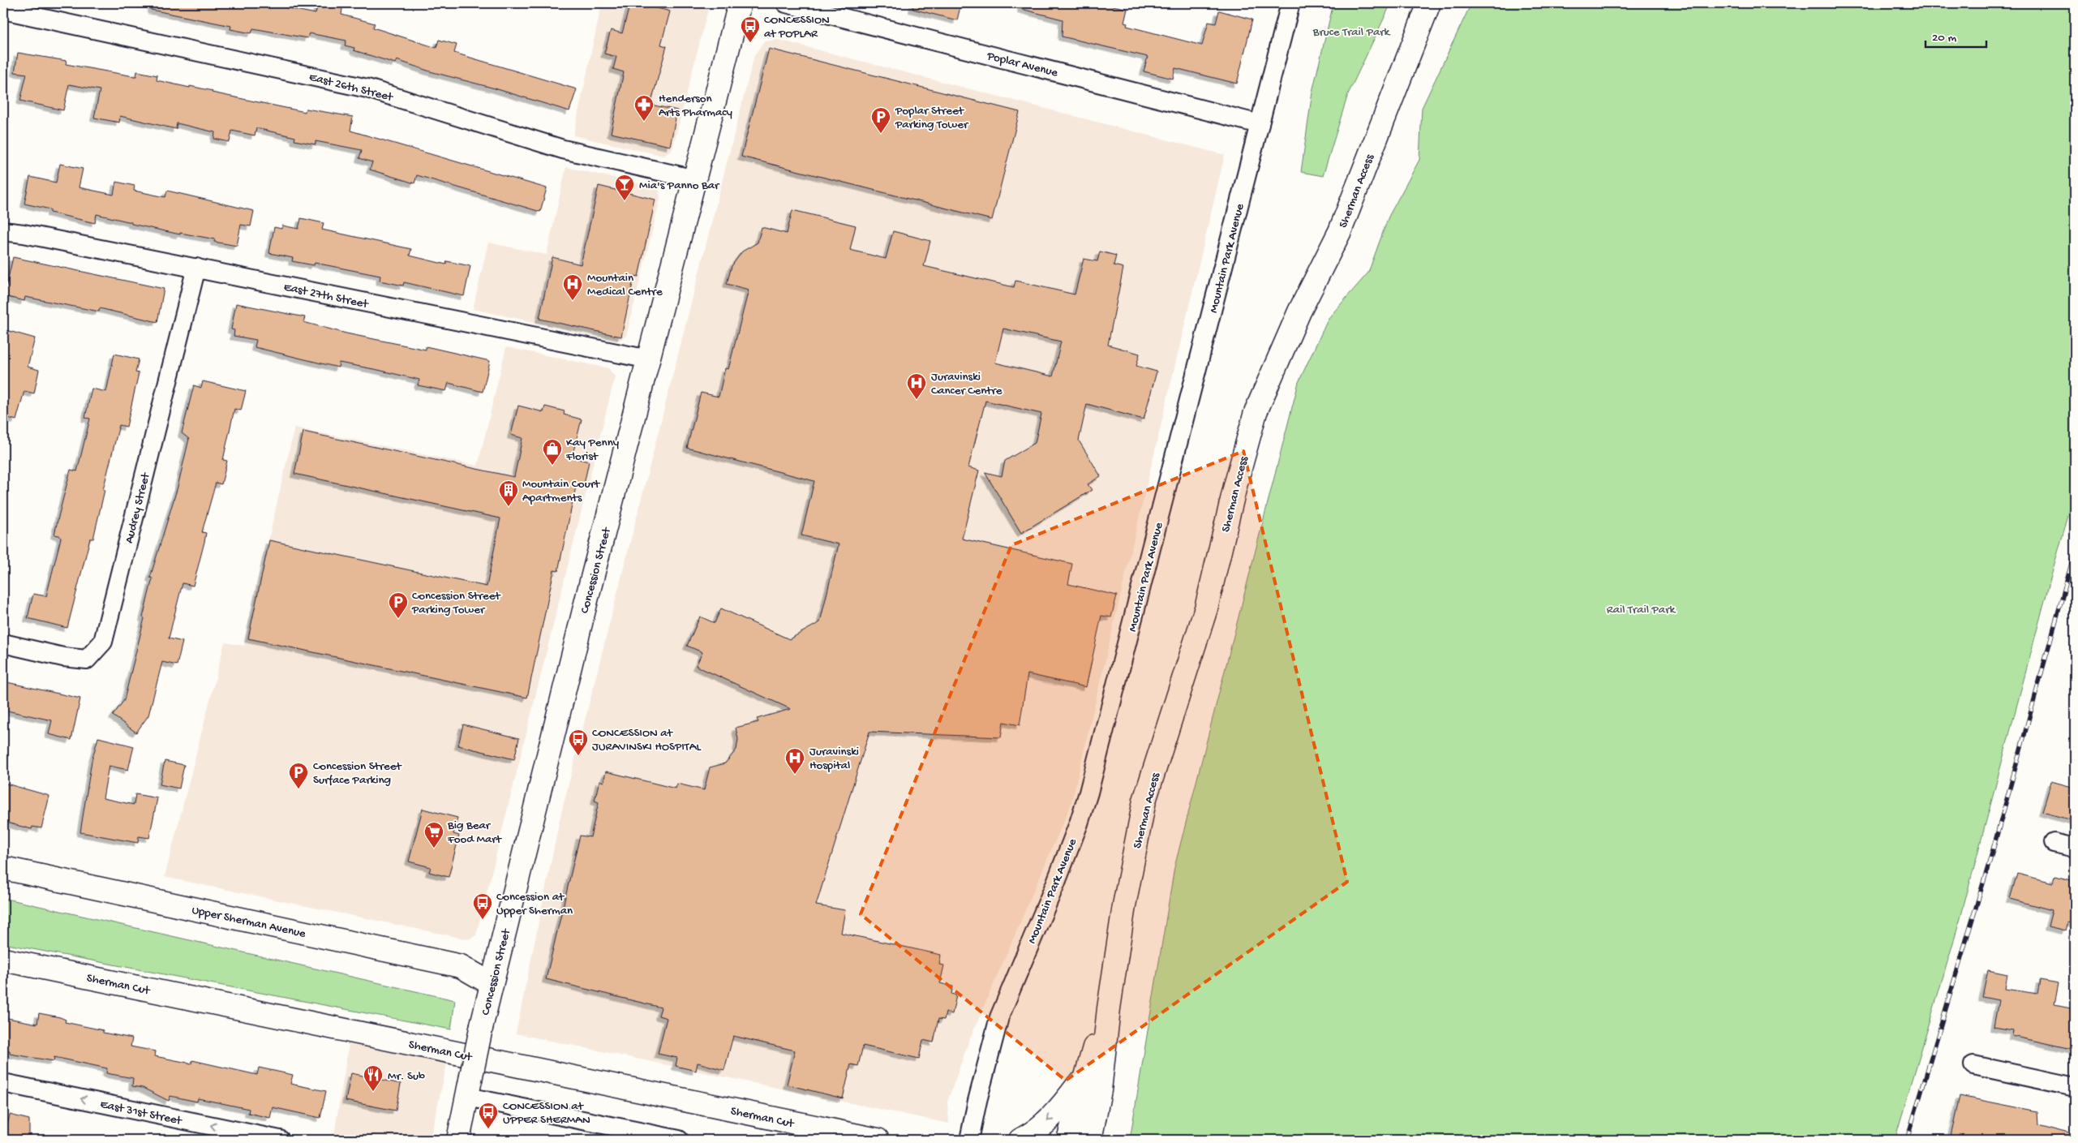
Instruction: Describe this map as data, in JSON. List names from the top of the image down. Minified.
{"streets":{"main road":["Sherman Access","Concession Street","Upper Sherman Avenue","Sherman Cut"],"street":["Poplar Avenue","East 26th Street","Mountain Park Avenue","East 27th Street","Audrey Street","East 31st Street"]},"crossings":[["Poplar Avenue","Mountain Park Avenue"],["East 26th Street","Concession Street"],["East 27th Street","Audrey Street"],["East 27th Street","Concession Street"],["Concession Street","Upper Sherman Avenue"]],"one_way":["East 31st Street"],"parks":["Bruce Trail Park","Rail Trail Park"],"places":{"bus stop":["CONCESSION at POPLAR","CONCESSION at JURAVINSKI HOSPITAL","Concession at Upper Sherman","CONCESSION at UPPER SHERMAN"],"pharmacy":["Henderson Arts Pharmacy"],"parking":["Poplar Street Parking Tower","Concession Street Parking Tower","Concession Street Surface Parking"],"bar":["Mia's Panno Bar"],"hospital":["Mountain Medical Centre","Juravinski Cancer Centre","Juravinski Hospital"],"shop":["Kay Penny Florist"],"building":["Mountain Court Apartments"],"supermarket":["Big Bear Food Mart"],"restaurant":["Mr. Sub"]},"scale_bar":"20 m"}
